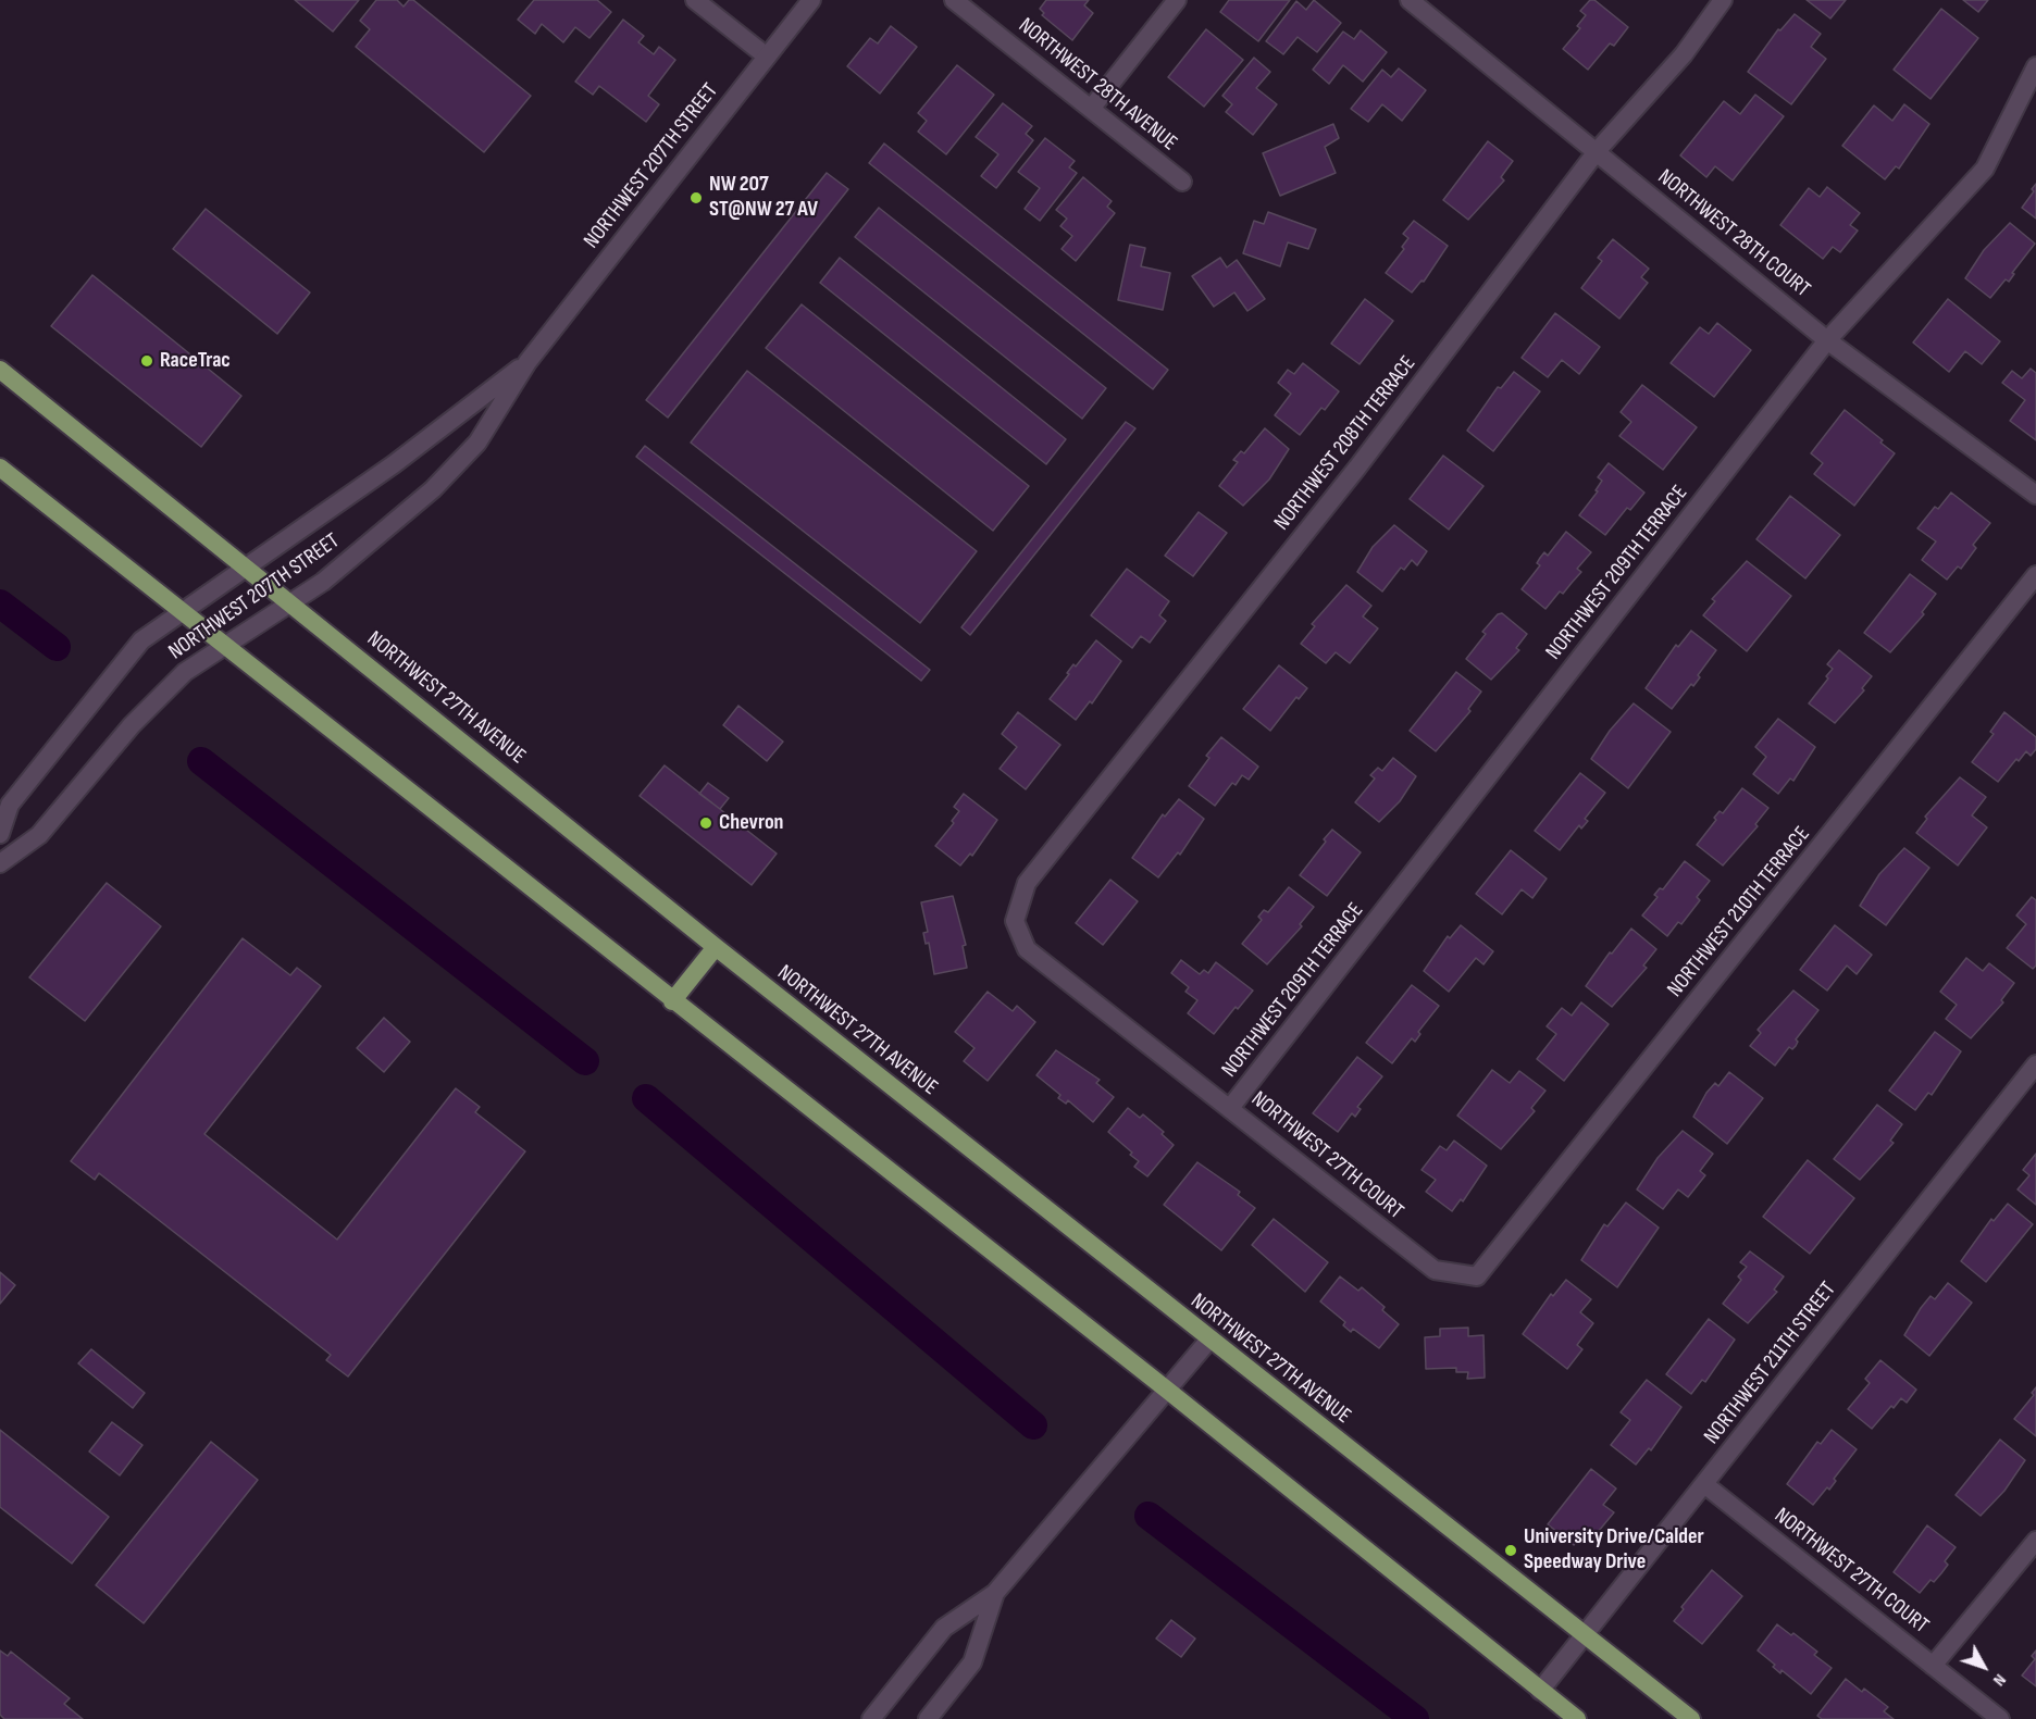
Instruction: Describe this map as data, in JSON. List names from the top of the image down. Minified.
{"streets":{"main road":["NORTHWEST 27TH AVENUE"],"street":["NORTHWEST 28TH AVENUE","NORTHWEST 207TH STREET","NORTHWEST 28TH COURT","NORTHWEST 208TH TERRACE","NORTHWEST 209TH TERRACE","NORTHWEST 210TH TERRACE","NORTHWEST 27TH COURT","NORTHWEST 211TH STREET"]},"crossings":[["NORTHWEST 207TH STREET","NORTHWEST 27TH AVENUE"],["NORTHWEST 28TH COURT","NORTHWEST 208TH TERRACE"],["NORTHWEST 28TH COURT","NORTHWEST 209TH TERRACE"],["NORTHWEST 208TH TERRACE","NORTHWEST 27TH COURT"],["NORTHWEST 209TH TERRACE","NORTHWEST 27TH COURT"],["NORTHWEST 27TH AVENUE","NORTHWEST 211TH STREET"],["NORTHWEST 210TH TERRACE","NORTHWEST 27TH COURT"],["NORTHWEST 27TH COURT","NORTHWEST 211TH STREET"]],"places":["NW 207 ST@NW 27 AV","RaceTrac","Chevron","University Drive/Calder Speedway Drive"],"north":"bottom right"}
